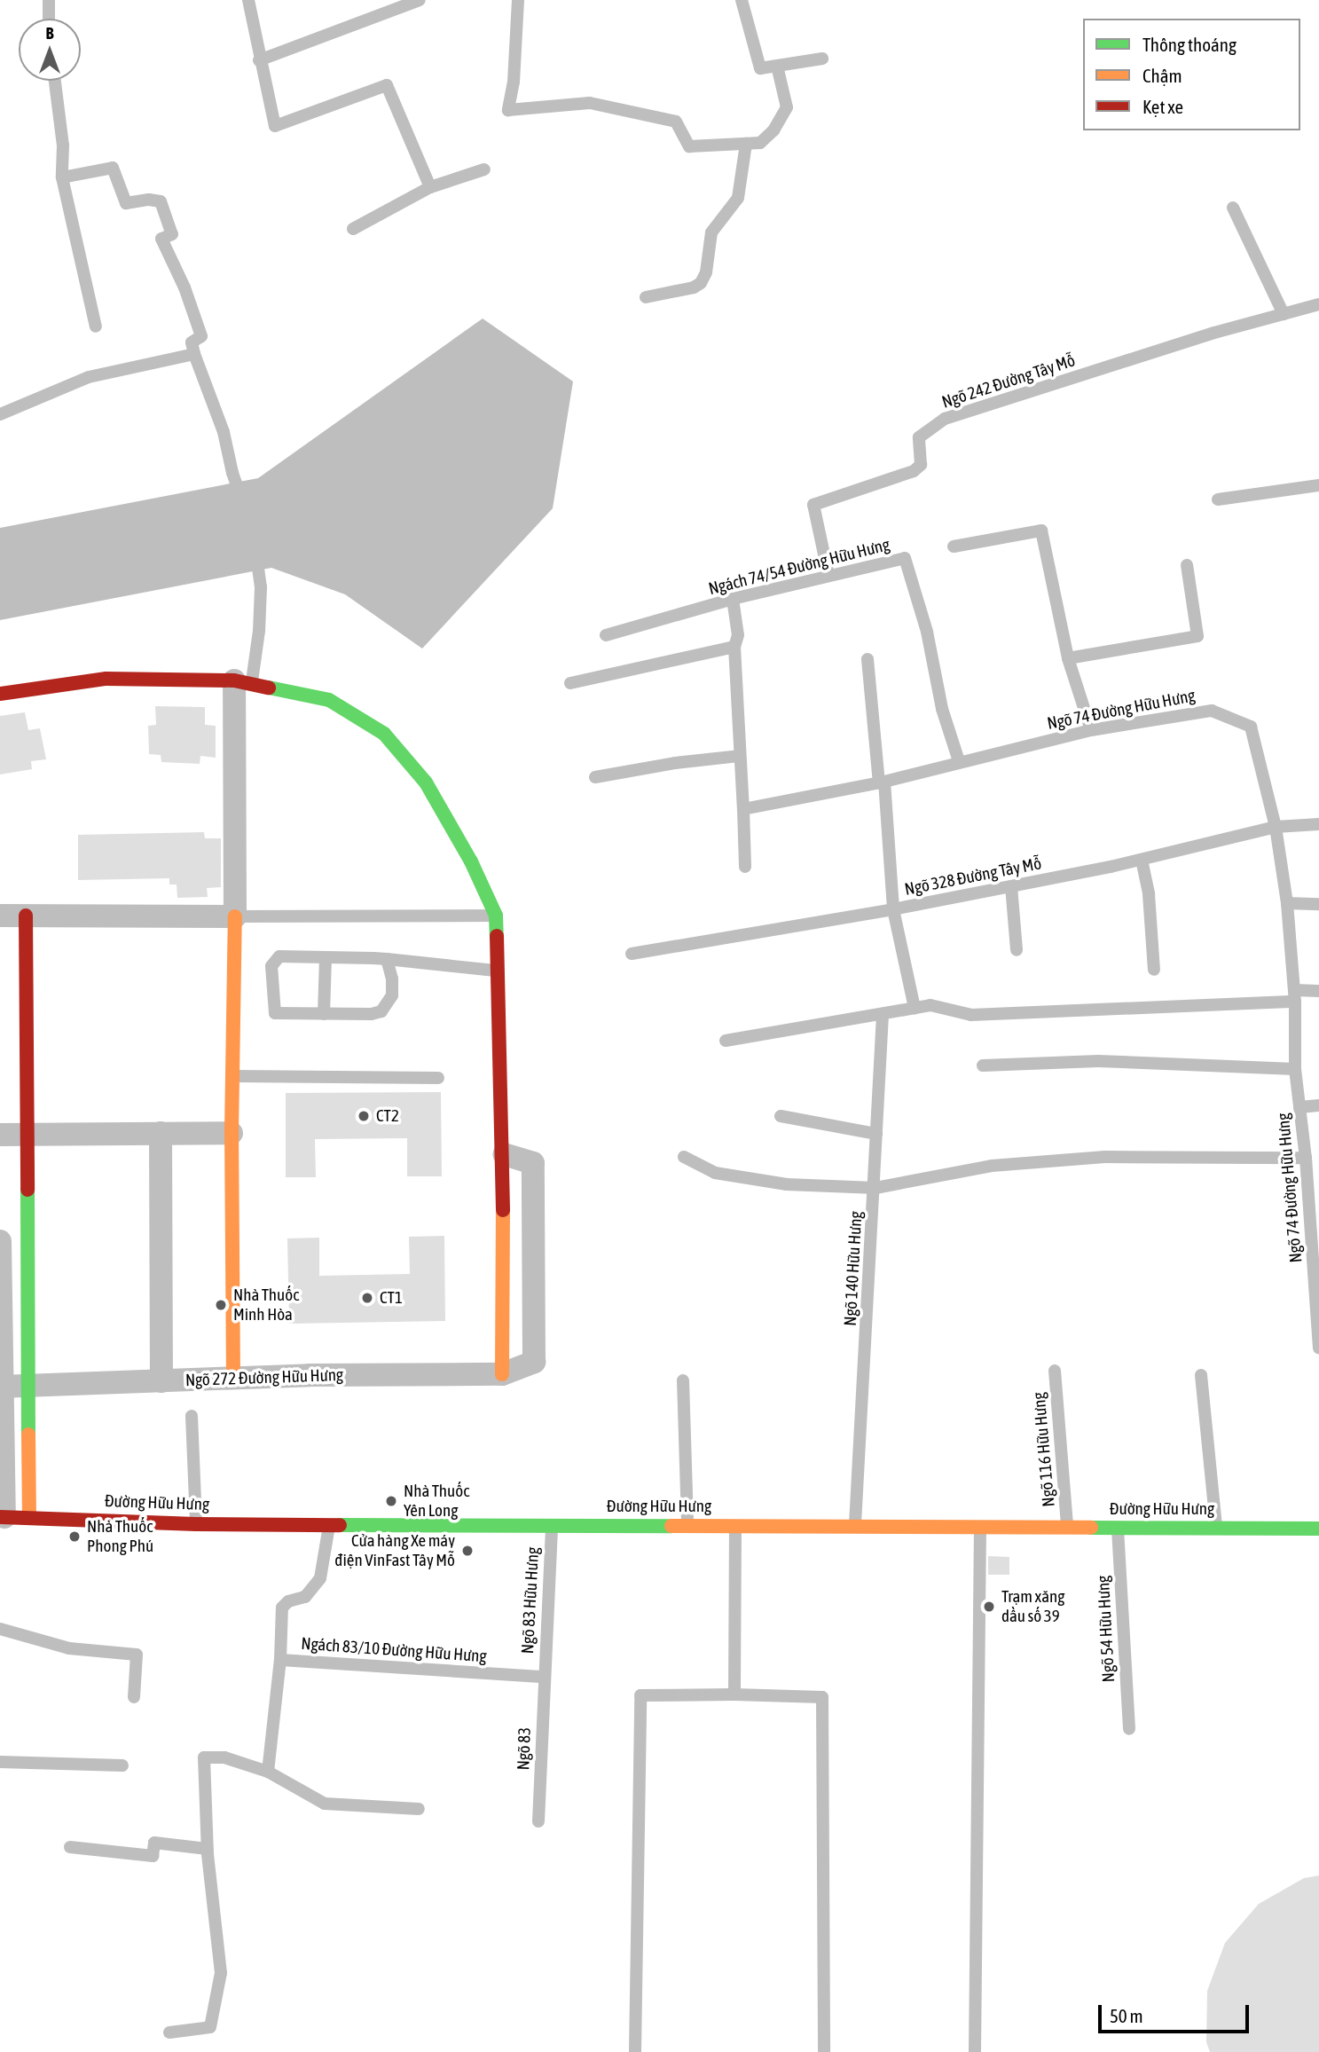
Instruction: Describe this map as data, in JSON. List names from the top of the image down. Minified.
{"streets":{"street":["Ngõ 272 Đường Hữu Hưng","Đường Hữu Hưng"],"lane":["Ngõ 242 Đường Tây Mỗ","Ngách 74/54 Đường Hữu Hưng","Ngõ 74 Đường Hữu Hưng","Ngõ 328 Đường Tây Mỗ","Ngõ 140 Hữu Hưng","Ngõ 116 Hữu Hưng","Ngõ 83 Hữu Hưng","Ngõ 54 Hữu Hưng","Ngách 83/10 Đường Hữu Hưng","Ngõ 83"]},"crossings":[["Ngõ 242 Đường Tây Mỗ","Ngách 74/54 Đường Hữu Hưng"],["Ngách 74/54 Đường Hữu Hưng","Ngõ 74 Đường Hữu Hưng"],["Ngõ 74 Đường Hữu Hưng","Ngõ 328 Đường Tây Mỗ"],["Ngõ 140 Hữu Hưng","Đường Hữu Hưng"],["Ngõ 116 Hữu Hưng","Đường Hữu Hưng"],["Đường Hữu Hưng","Ngõ 83 Hữu Hưng"],["Đường Hữu Hưng","Ngõ 54 Hữu Hưng"],["Ngõ 83 Hữu Hưng","Ngách 83/10 Đường Hữu Hưng"],["Ngõ 83 Hữu Hưng","Ngõ 83"],["Ngách 83/10 Đường Hữu Hưng","Ngõ 83"]],"places":["CT2","CT1","Nhà Thuốc Minh Hòa","Nhà Thuốc Yên Long","Nhà Thuốc Phong Phú","Cửa hàng Xe máy điện VinFast Tây Mỗ","Trạm xăng dầu số 39"],"legend":["Thông thoáng","Chậm","Kẹt xe"],"scale_bar":"50 m","north":"top"}
